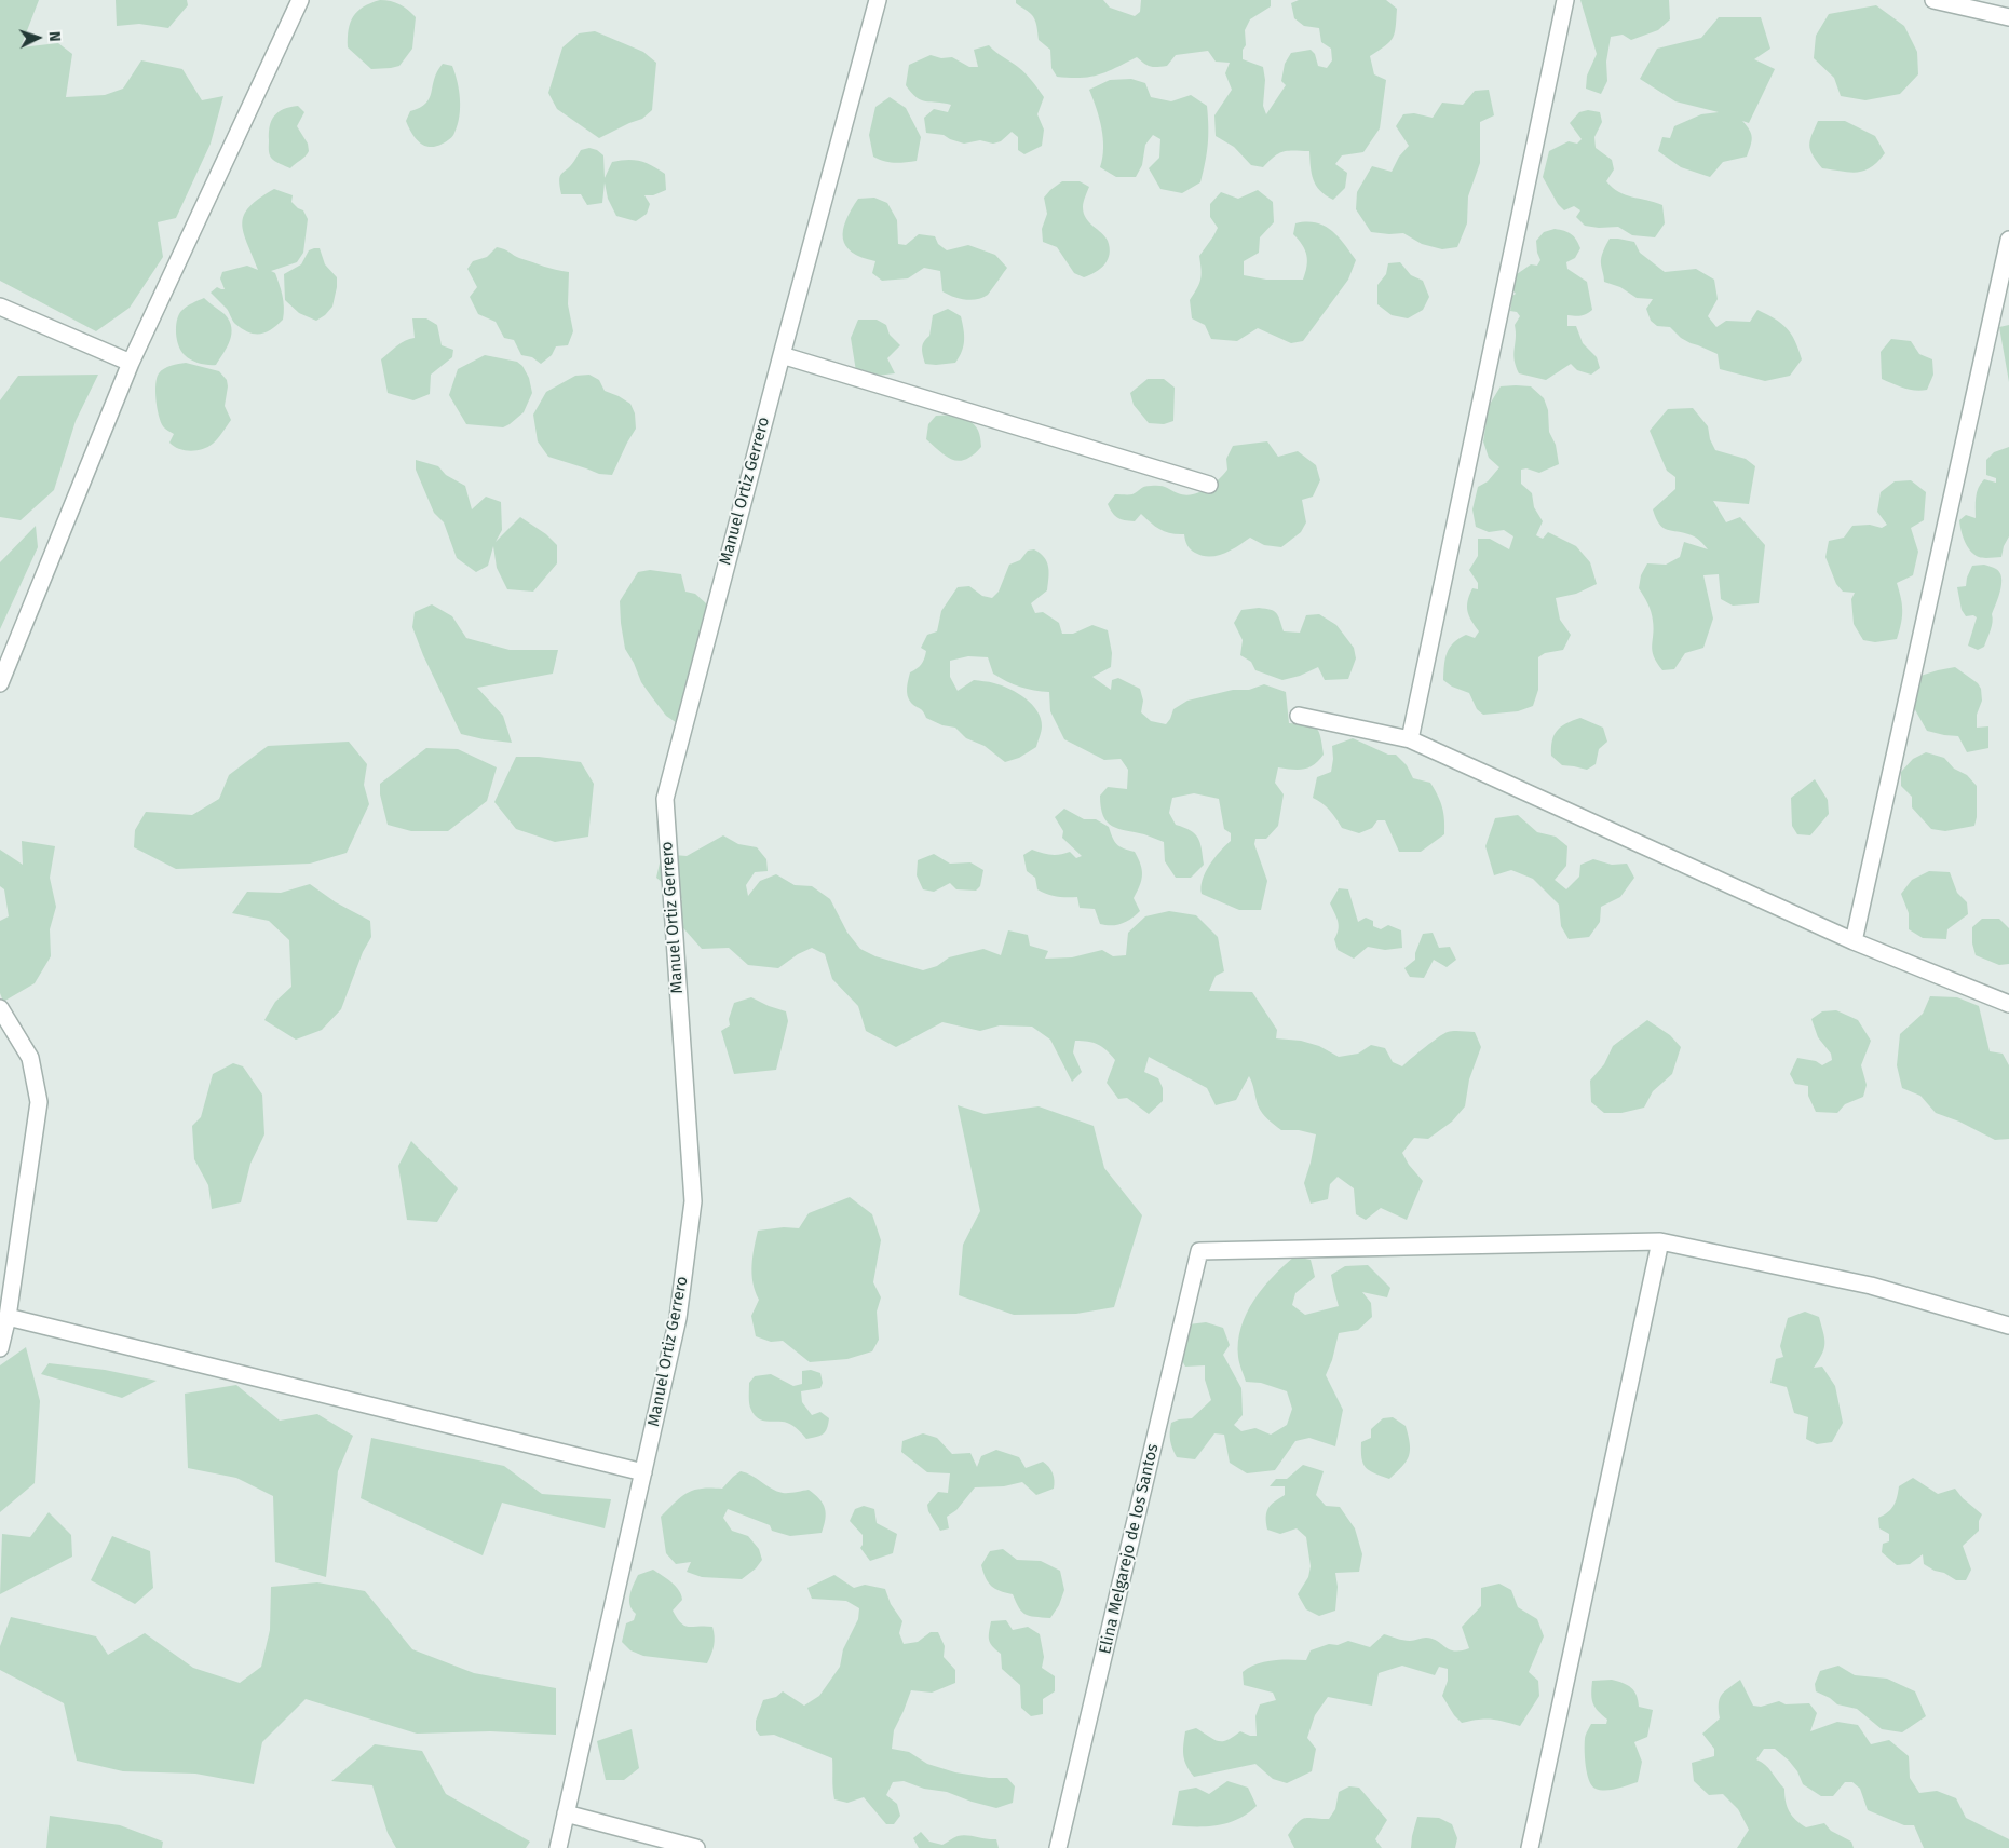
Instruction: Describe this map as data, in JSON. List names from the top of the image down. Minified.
{"streets":{"street":["Manuel Ortiz Gerrero","Elina Melgarejo de los Santos"]},"north":"right"}
